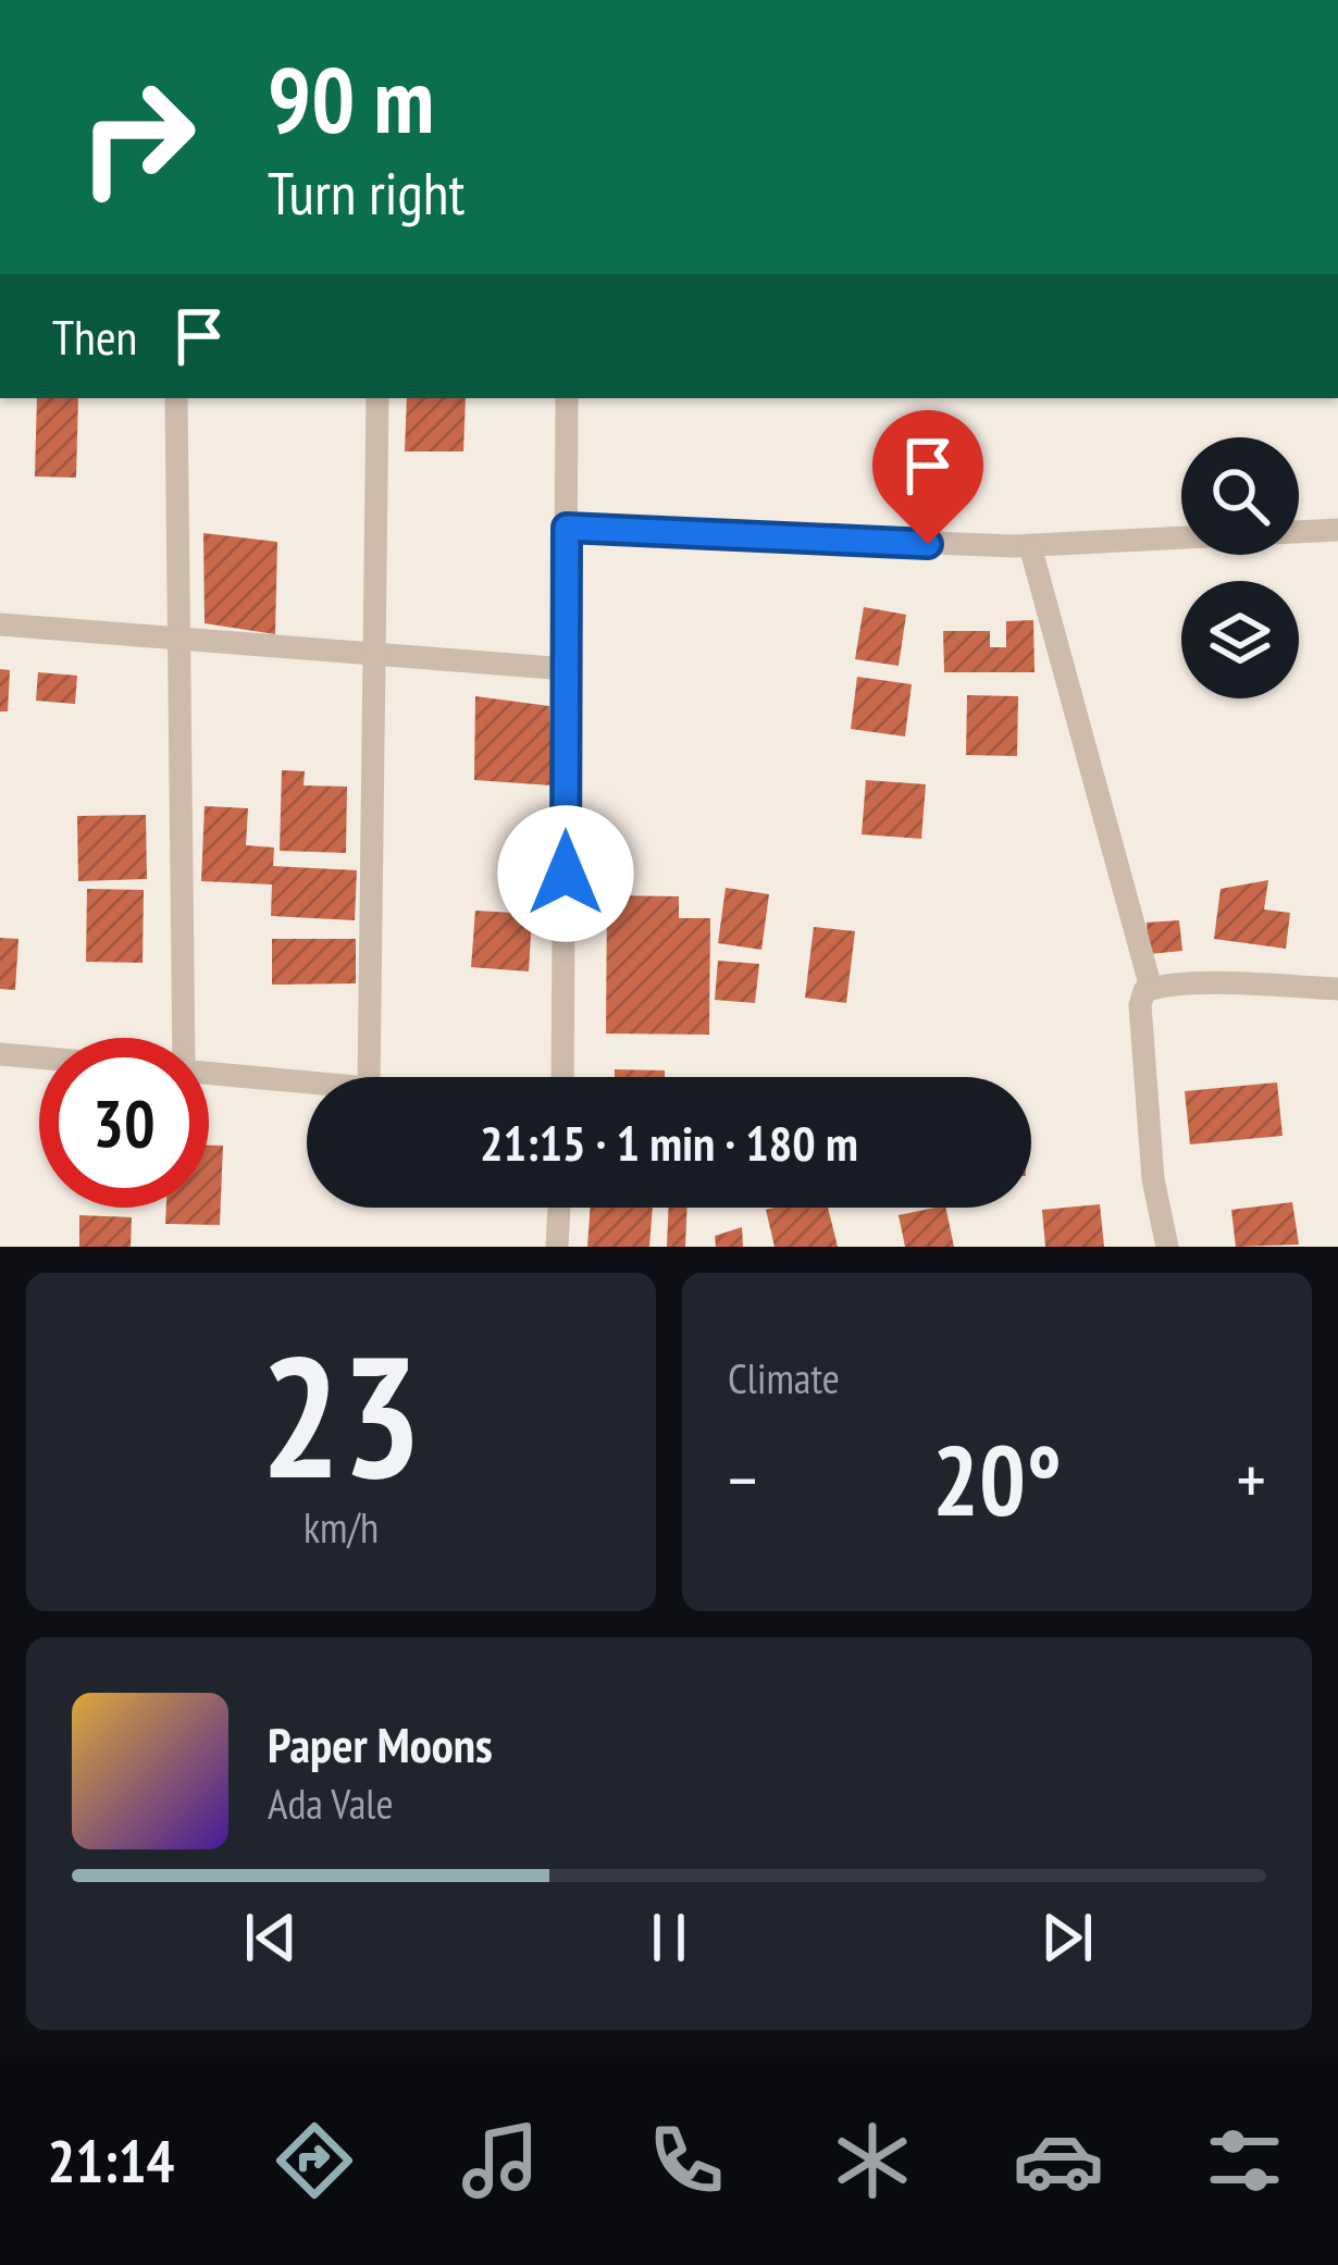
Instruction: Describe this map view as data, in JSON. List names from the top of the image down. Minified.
{"page":{"turn":["90 m","Turn right"],"then":"Then","limit":"30","trip":"21:15 · 1 min · 180 m","tile":[["23","km/h"],"Climate"],"heat":["−","20°","+"],"song":["Paper Moons","Ada Vale"],"tabs":"21:14"}}
